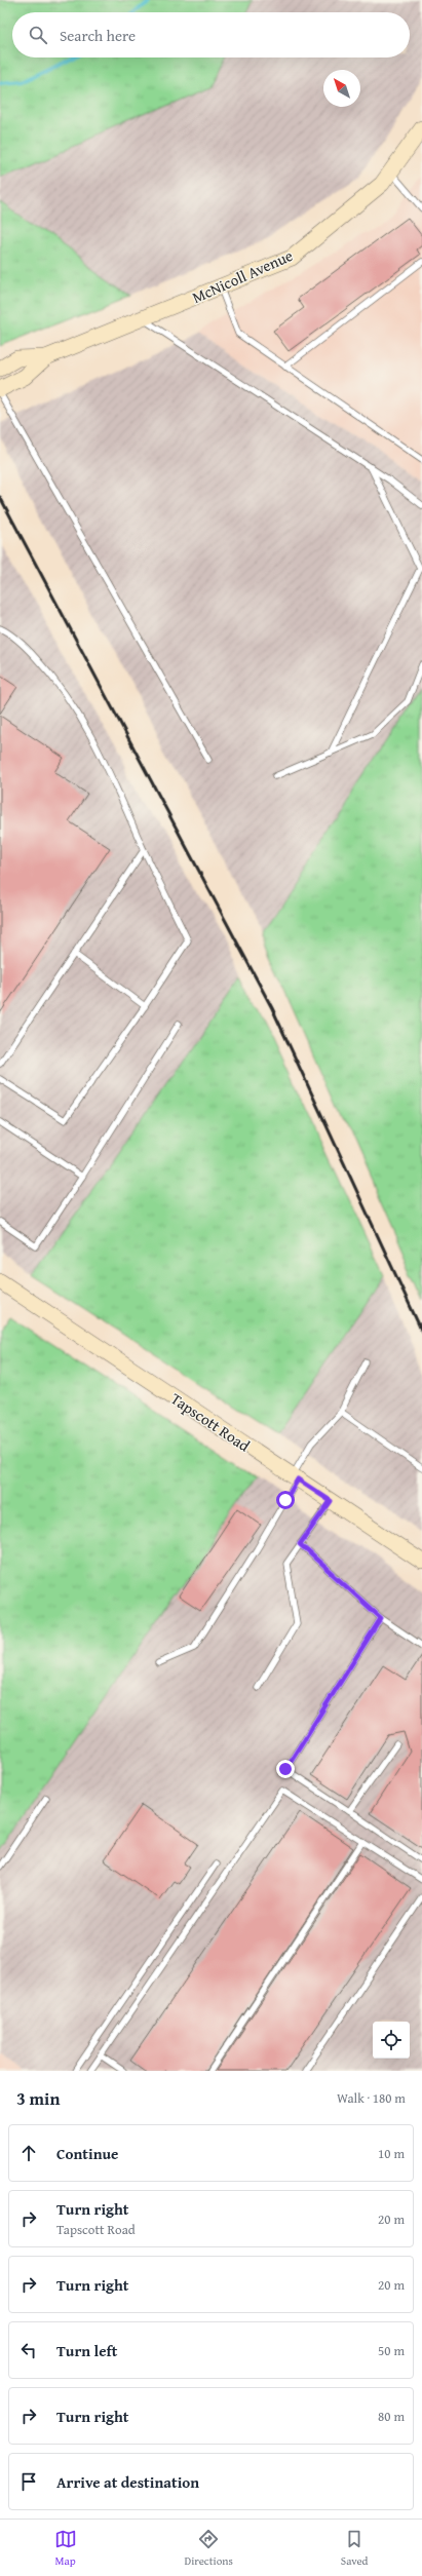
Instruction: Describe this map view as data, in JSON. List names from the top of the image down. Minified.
{"streets":{"main road":["McNicoll Avenue","Tapscott Road"]},"north":"top left","page":{"search":"Search here","heading":["3 min","Walk · 180 m"],"list":[["Continue","10 m"],["Turn right","Tapscott Road","20 m"],["Turn right","20 m"],["Turn left","50 m"],["Turn right","80 m"],"Arrive at destination"],"nav":["Map","Directions","Saved"]}}
